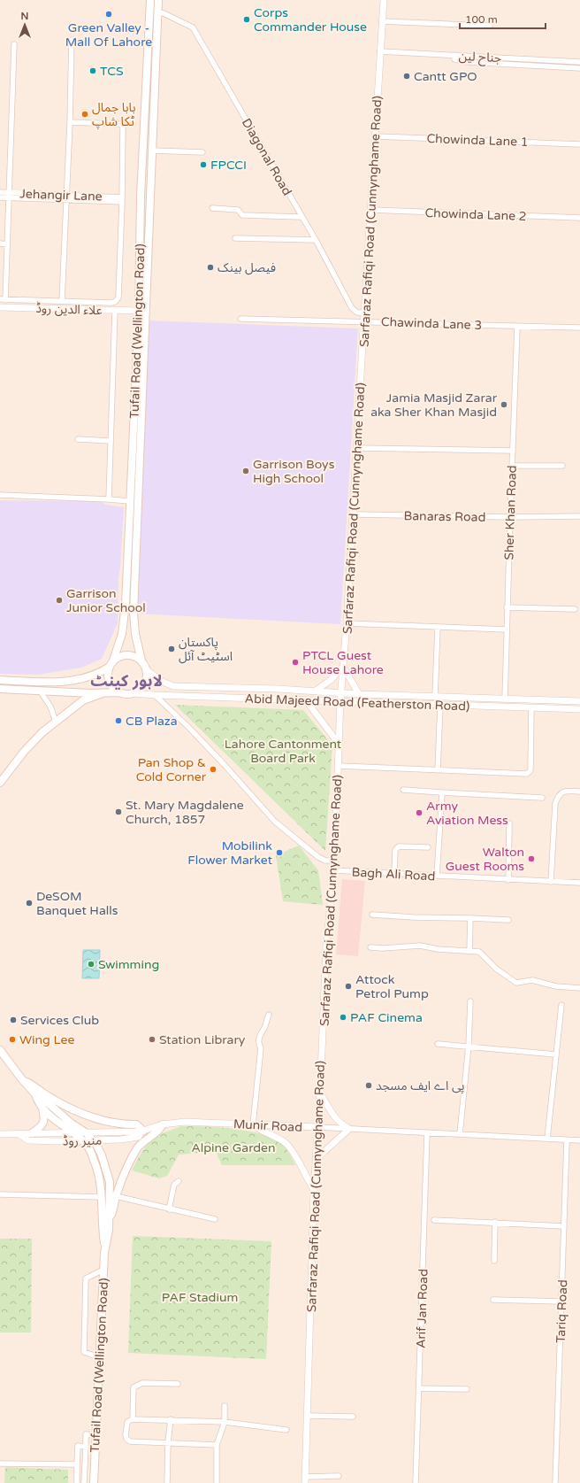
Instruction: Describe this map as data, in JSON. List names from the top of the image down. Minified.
{"streets":{"main road":["Tufail Road (Wellington Road)"],"street":["جناح لین","Chowinda Lane 1","Diagonal Road","Jehangir Lane","Chowinda Lane 2","Sarfaraz Rafiqi Road (Cunnynghame Road)","علاء الدین روڈ","Chawinda Lane 3","Sher Khan Road","Banaras Road","Abid Majeed Road (Featherston Road)","Bagh Ali Road","Munir Road","منیر روڈ","Arif Jan Road","Tariq Road"]},"crossings":[["جناح لین","Sarfaraz Rafiqi Road (Cunnynghame Road)"],["Chowinda Lane 1","Sarfaraz Rafiqi Road (Cunnynghame Road)"],["Diagonal Road","Sarfaraz Rafiqi Road (Cunnynghame Road)"],["Diagonal Road","Tufail Road (Wellington Road)"],["Chowinda Lane 2","Sarfaraz Rafiqi Road (Cunnynghame Road)"],["Sarfaraz Rafiqi Road (Cunnynghame Road)","Chawinda Lane 3"],["Sarfaraz Rafiqi Road (Cunnynghame Road)","Banaras Road"],["Sarfaraz Rafiqi Road (Cunnynghame Road)","Abid Majeed Road (Featherston Road)"],["Sarfaraz Rafiqi Road (Cunnynghame Road)","Bagh Ali Road"],["Sarfaraz Rafiqi Road (Cunnynghame Road)","Munir Road"],["علاء الدین روڈ","Tufail Road (Wellington Road)"],["Chawinda Lane 3","Sher Khan Road"],["Tufail Road (Wellington Road)","Abid Majeed Road (Featherston Road)"],["Tufail Road (Wellington Road)","Munir Road"],["Tufail Road (Wellington Road)","منیر روڈ"],["Sher Khan Road","Banaras Road"],["Sher Khan Road","Abid Majeed Road (Featherston Road)"],["Munir Road","منیر روڈ"],["Munir Road","Arif Jan Road"],["Munir Road","Tariq Road"]],"districts":["لاہور کینٹ"],"parks":["Lahore Cantonment Board Park","Alpine Garden","PAF Stadium"],"places":["Green Valley - Mall Of Lahore","Corps Commander House","TCS","Cantt GPO","بابا جمال ٹکا شاپ","FPCCI","فیصل بینک","Jamia Masjid Zarar aka Sher Khan Masjid","Garrison Boys High School","Garrison Junior School","پاکستان اسٹیٹ آئل","PTCL Guest House Lahore","CB Plaza","Pan Shop & Cold Corner","St. Mary Magdalene Church, 1857","Army Aviation Mess","Mobilink Flower Market","Walton Guest Rooms","DeSOM Banquet Halls","Swimming","Attock Petrol Pump","PAF Cinema","Services Club","Wing Lee","Station Library","پی اے ایف مسجد"],"scale_bar":"100 m","north":"top"}
